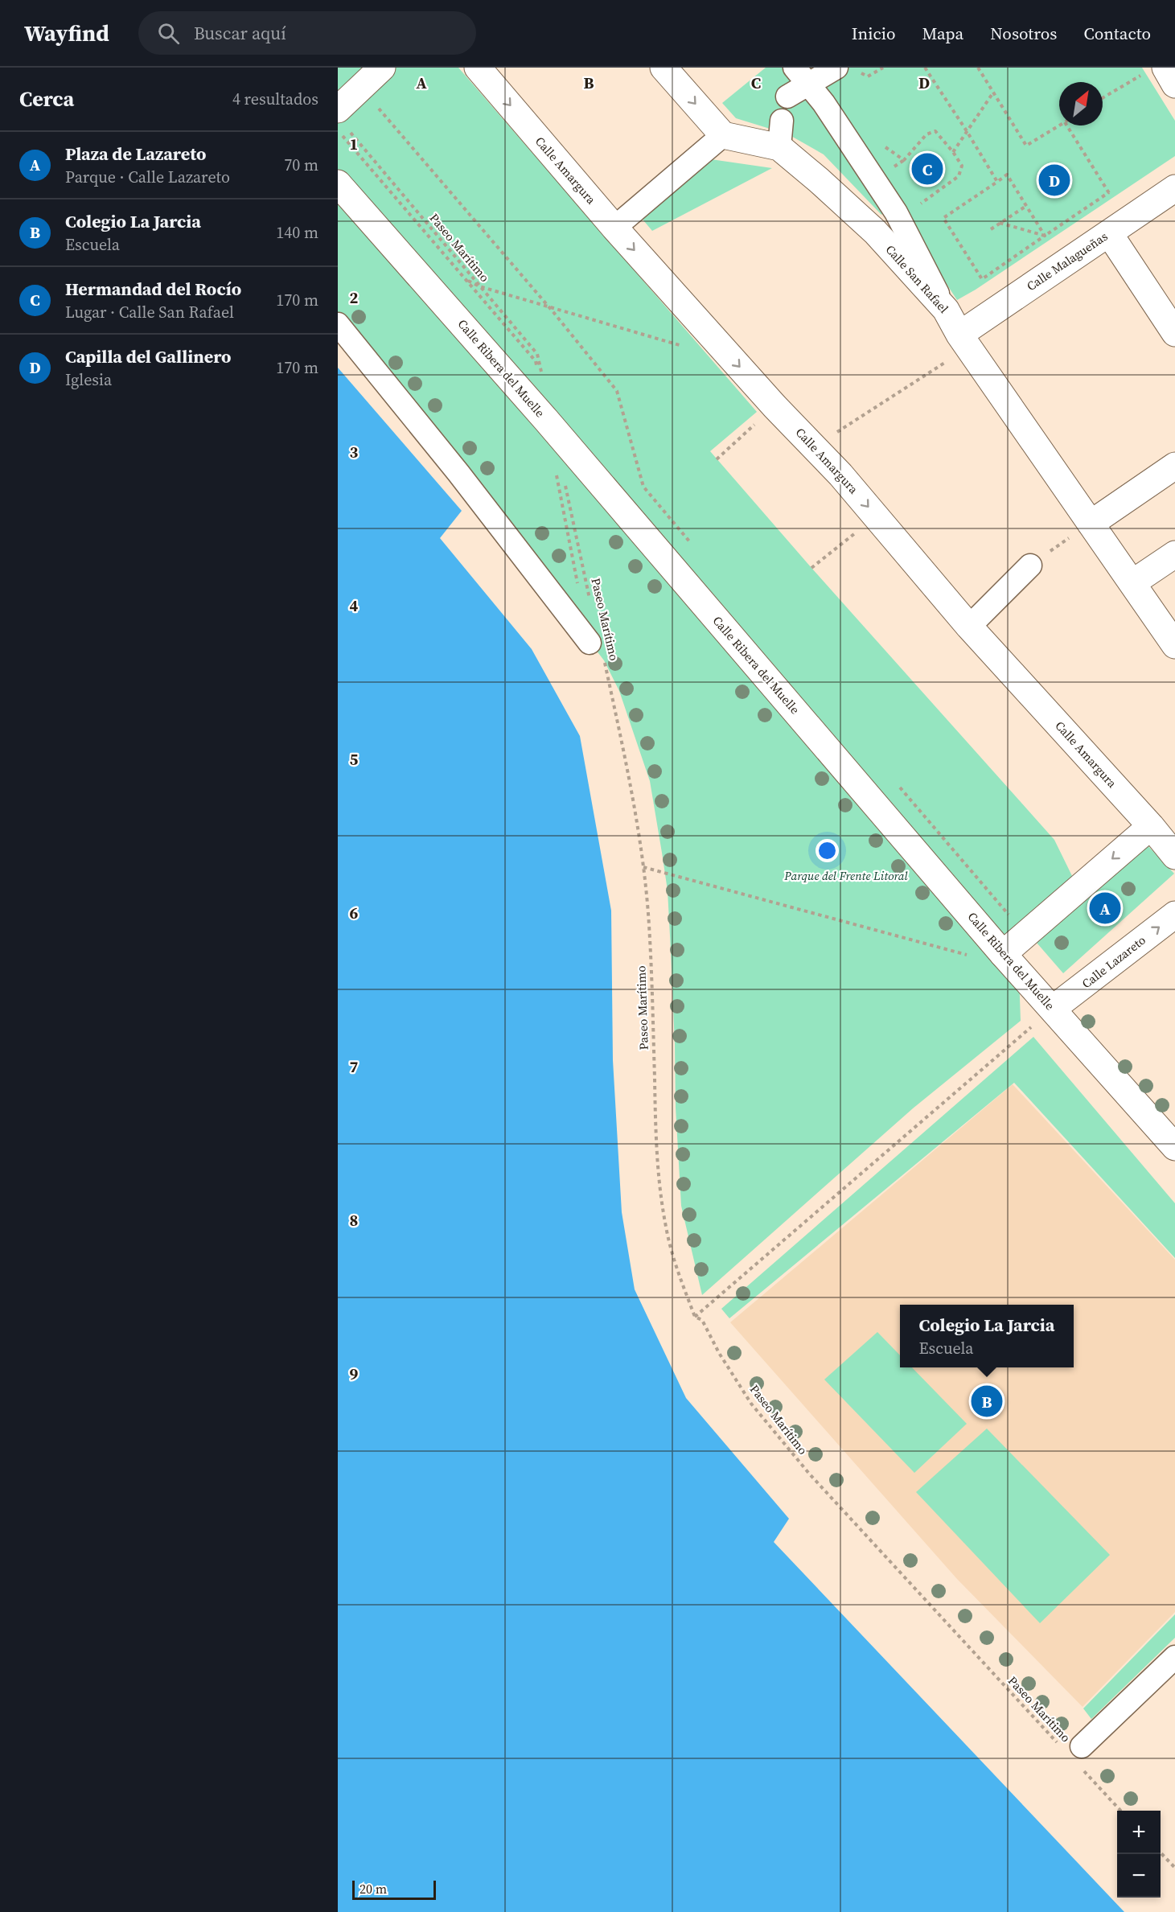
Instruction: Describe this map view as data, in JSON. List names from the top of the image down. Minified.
{"streets":{"street":["Calle Amargura","Calle Malagueñas","Calle San Rafael","Calle Ribera del Muelle","Calle Lazareto"],"path":["Paseo Marítimo"]},"crossings":[["Calle Malagueñas","Calle San Rafael"],["Calle Ribera del Muelle","Calle Lazareto"]],"parks":["Parque del Frente Litoral"],"scale_bar":"20 m","north":"top right","page":{"header":"Wayfind","search":"Buscar aquí","nav":["Inicio","Mapa","Nosotros","Contacto"],"heading":["Cerca","4 resultados"],"list":[{"mark":"A","name":"Plaza de Lazareto","note":"Parque · Calle Lazareto","value":"70 m"},{"mark":"B","name":"Colegio La Jarcia","note":"Escuela","value":"140 m"},{"mark":"C","name":"Hermandad del Rocío","note":"Lugar · Calle San Rafael","value":"170 m"},{"mark":"D","name":"Capilla del Gallinero","note":"Iglesia","value":"170 m"}],"pins":["C","D","A","B"],"popup":["Colegio La Jarcia","Escuela"],"map_buttons":["+","−"],"scale":"20 m"},"grid":{"columns":["A","B","C","D"],"rows":["1","2","3","4","5","6","7","8","9"]}}
